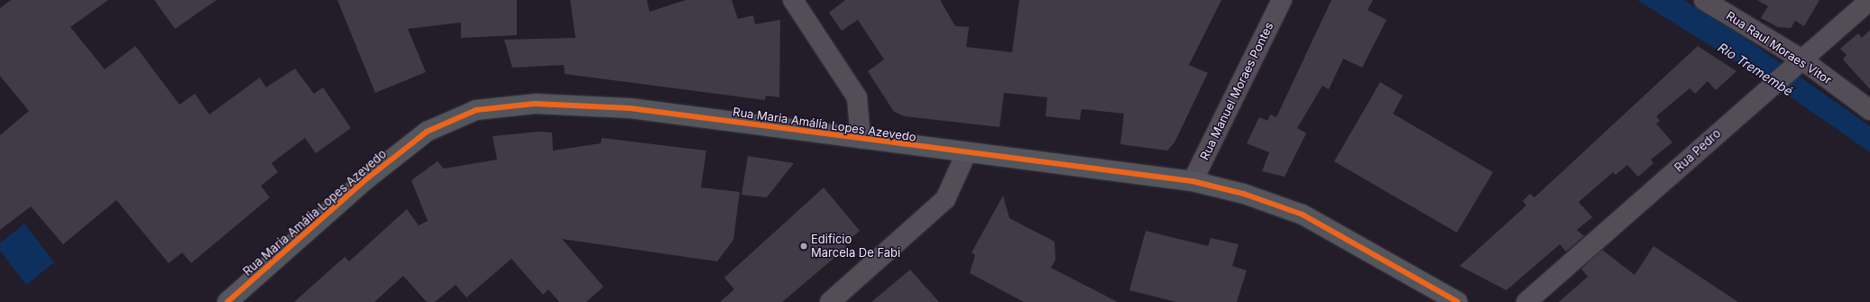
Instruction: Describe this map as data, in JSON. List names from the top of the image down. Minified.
{"streets":{"main road":["Rua Maria Amália Lopes Azevedo"],"street":["Rua Raul Moraes Vitor","Rua Manuel Moraes Pontes","Rua Pedro"]},"crossings":[["Rua Raul Moraes Vitor","Rua Pedro"],["Rua Manuel Moraes Pontes","Rua Maria Amália Lopes Azevedo"]],"water":["Rio Tremembé"],"places":["Edifício Marcela De Fabi"]}
